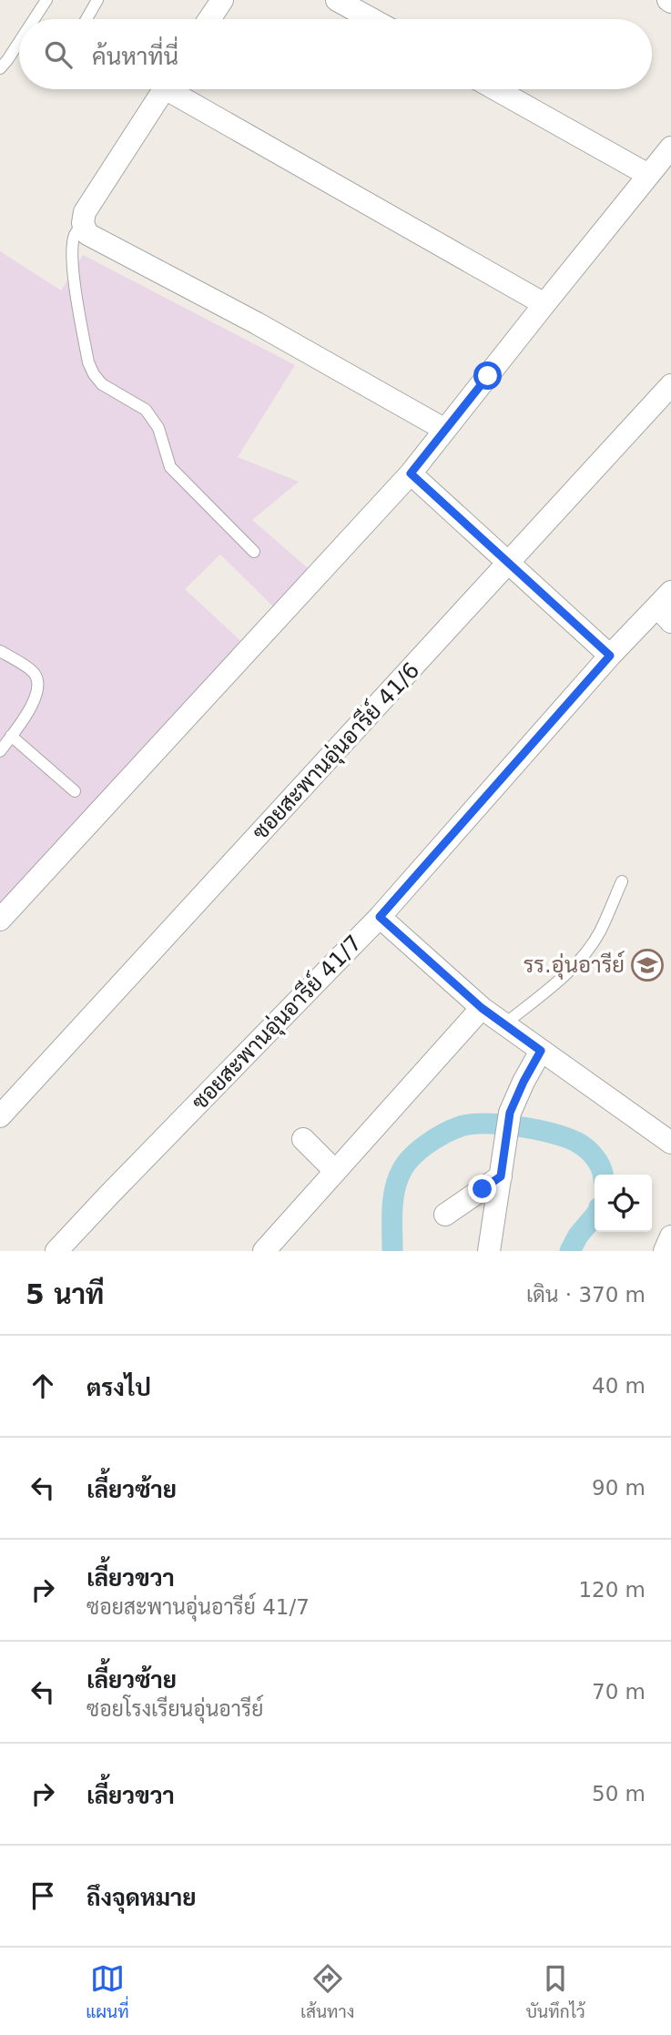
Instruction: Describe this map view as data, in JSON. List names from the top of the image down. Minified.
{"streets":{"street":["ซอยสะพานอุ่นอารีย์ 41/6","ซอยสะพานอุ่นอารีย์ 41/7"]},"places":{"school or university":["รร.อุ่นอารีย์"]},"page":{"search":"ค้นหาที่นี่","heading":["5 นาที","เดิน · 370 m"],"list":[["ตรงไป","40 m"],["เลี้ยวซ้าย","90 m"],["เลี้ยวขวา","ซอยสะพานอุ่นอารีย์ 41/7","120 m"],["เลี้ยวซ้าย","ซอยโรงเรียนอุ่นอารีย์","70 m"],["เลี้ยวขวา","50 m"],"ถึงจุดหมาย"],"nav":["แผนที่","เส้นทาง","บันทึกไว้"]}}
